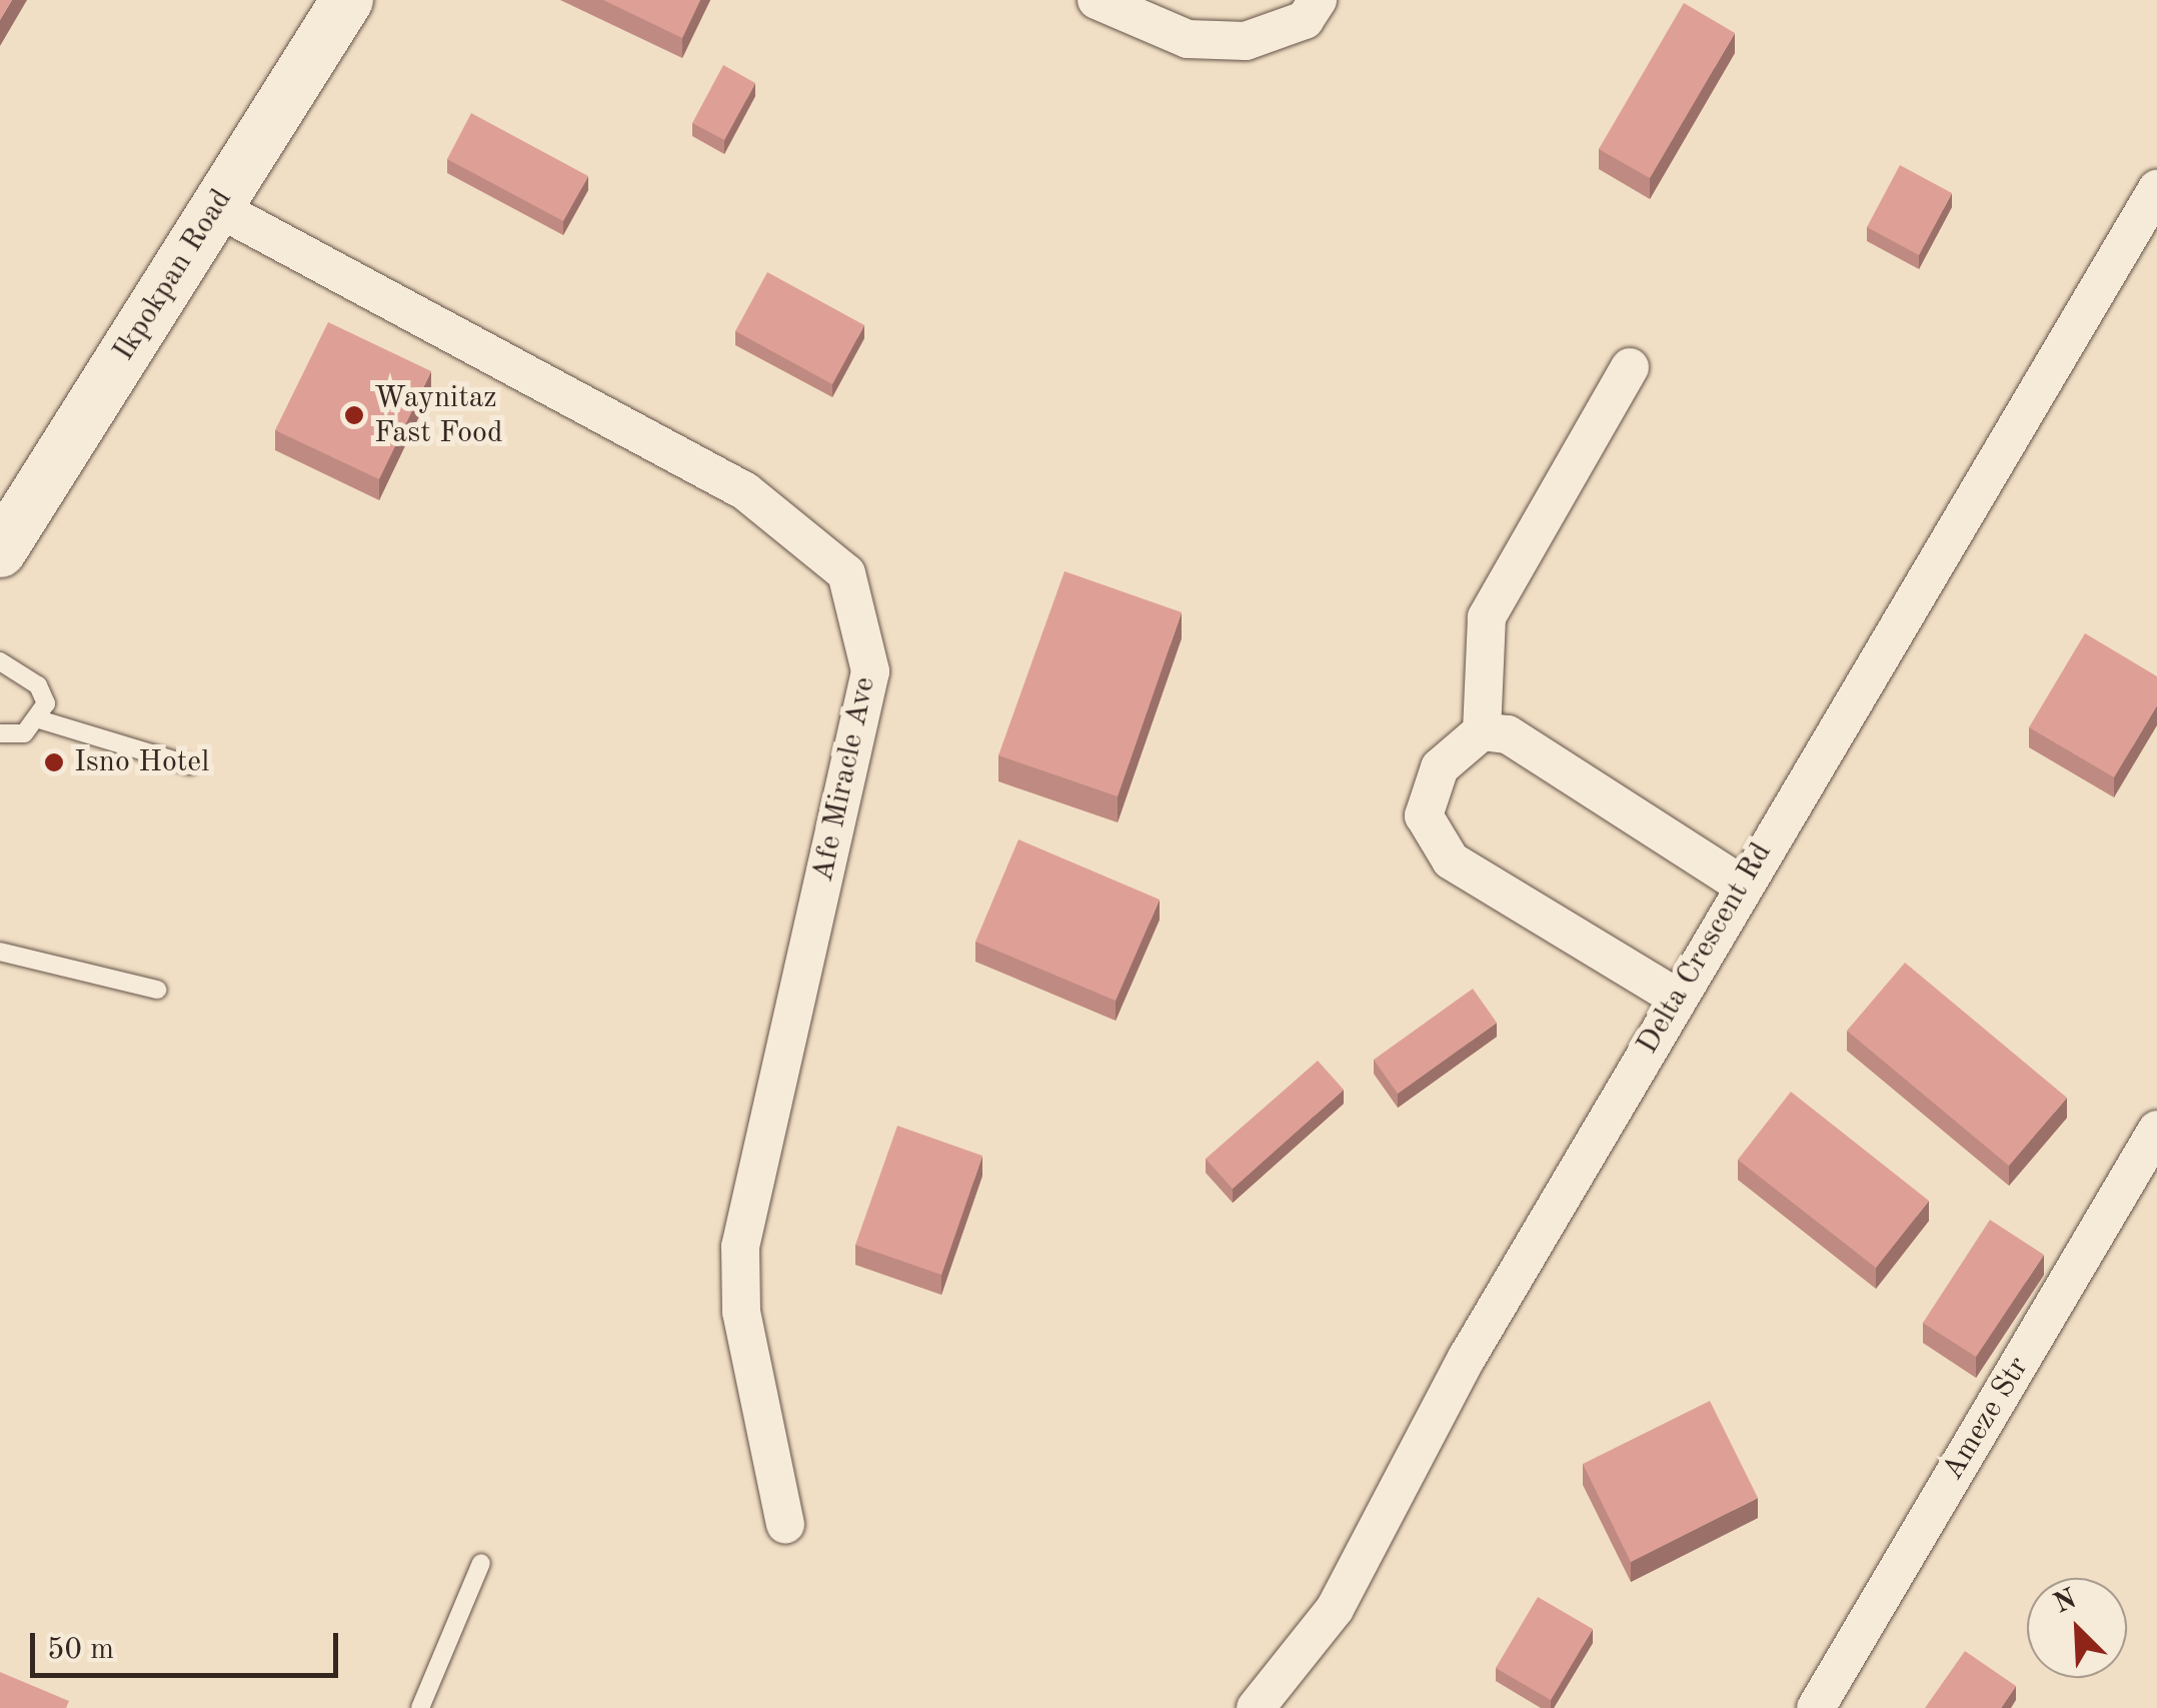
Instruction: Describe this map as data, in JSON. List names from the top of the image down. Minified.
{"streets":{"street":["Ikpokpan Road","Afe Miracle Ave","Delta Crescent Rd","Ameze Str"]},"crossings":[["Ikpokpan Road","Afe Miracle Ave"]],"places":["Waynitaz Fast Food","Isno Hotel"],"scale_bar":"50 m","north":"top left"}
